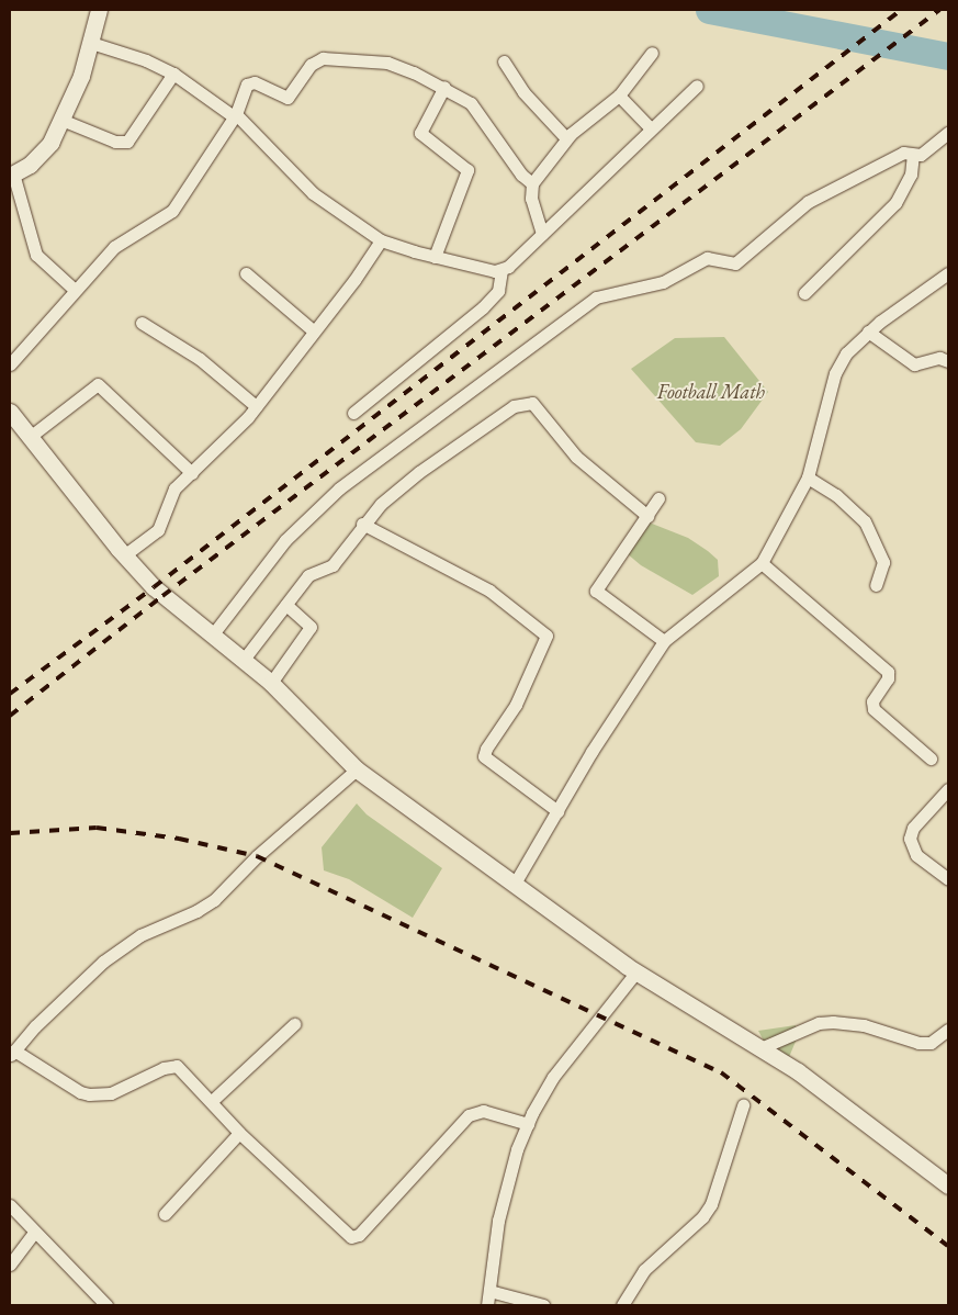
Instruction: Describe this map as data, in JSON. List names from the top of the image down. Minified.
{"parks":["Football Math"]}
